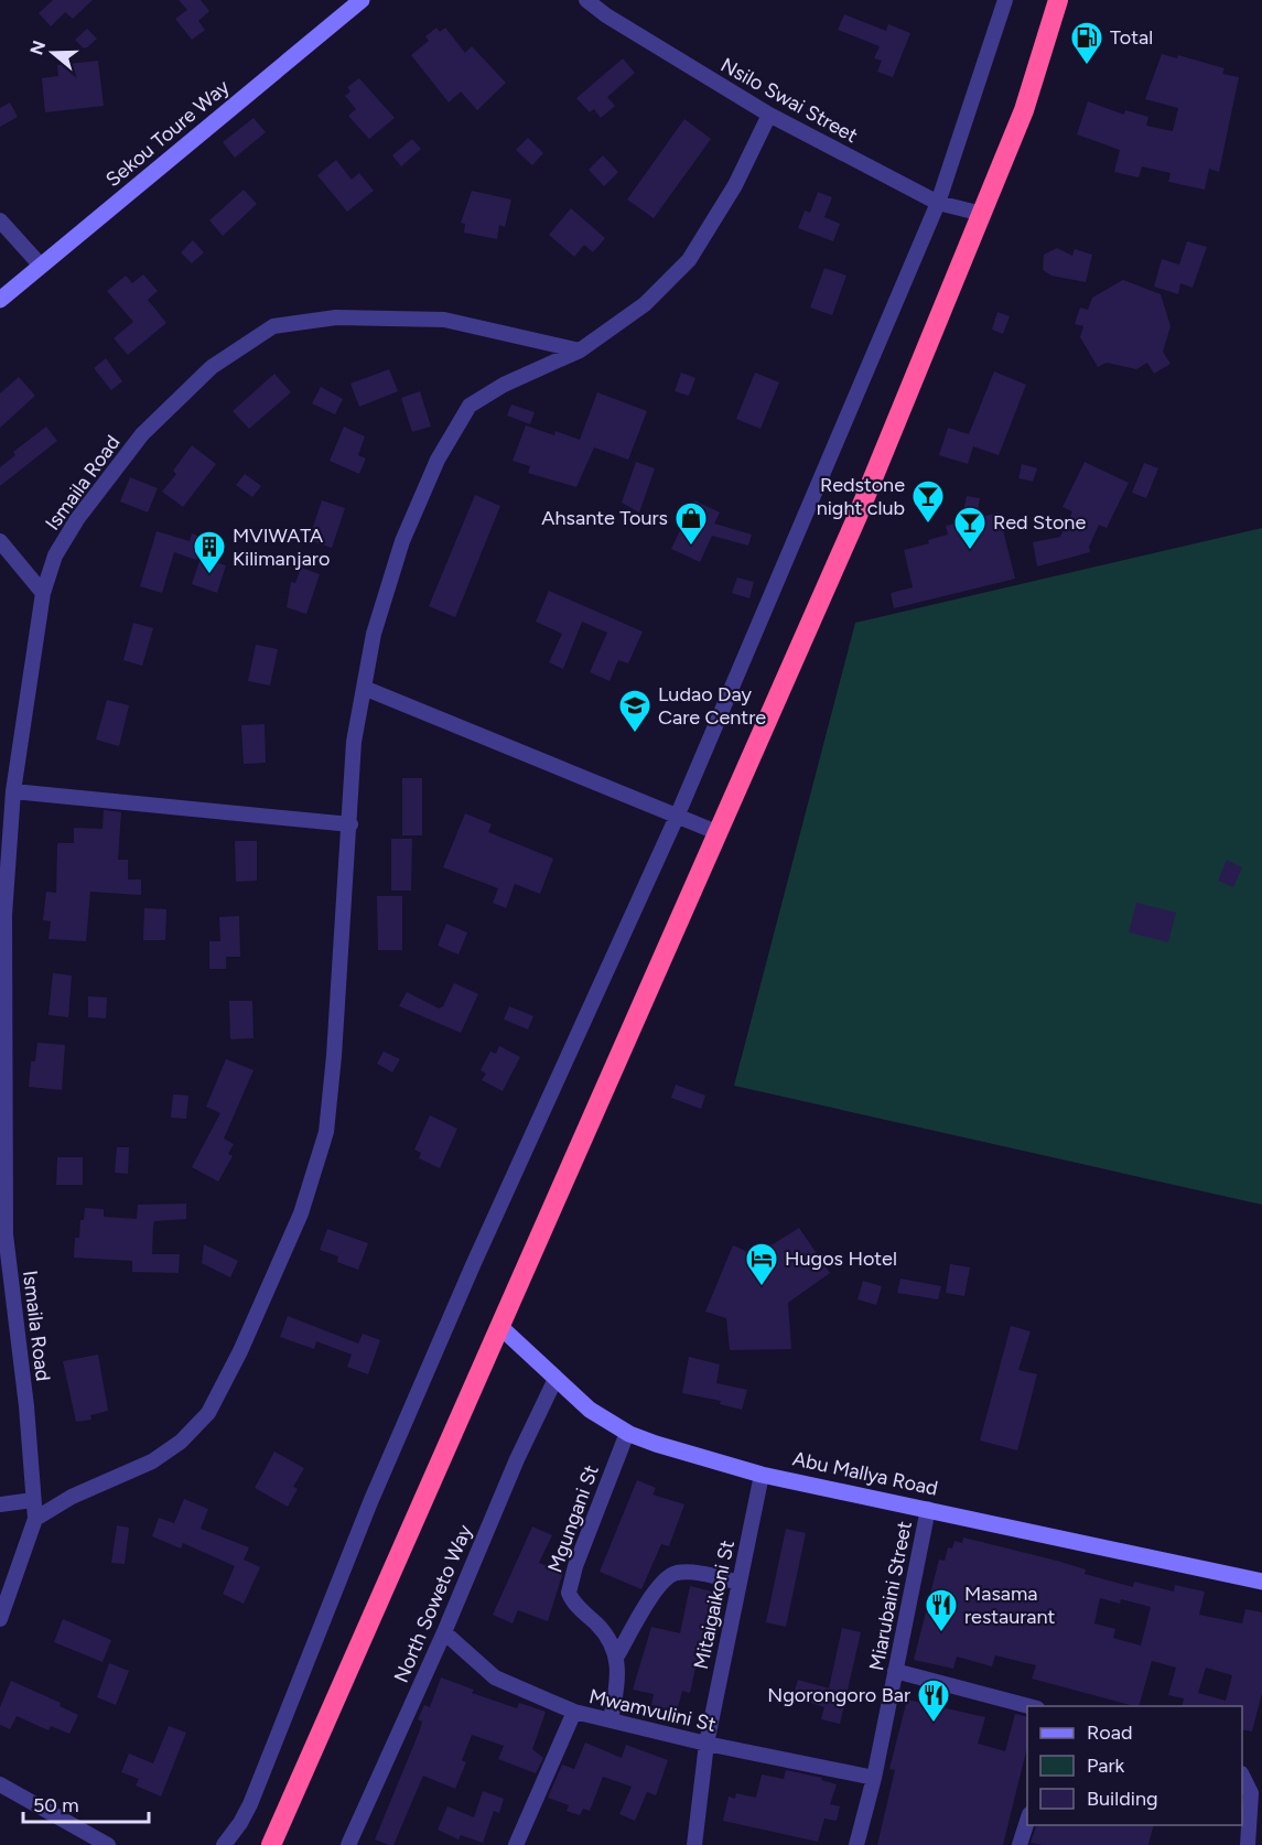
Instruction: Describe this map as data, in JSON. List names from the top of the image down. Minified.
{"streets":{"main road":["Sekou Toure Way","Abu Mallya Road"],"street":["Nsilo Swai Street","Ismaila Road","Mgungani St","Miarubaini Street","North Soweto Way","Mitaigaikoni St","Mwamvulini St"]},"crossings":[["Abu Mallya Road","Mgungani St"],["Abu Mallya Road","Miarubaini Street"],["Abu Mallya Road","North Soweto Way"],["Abu Mallya Road","Mitaigaikoni St"],["Miarubaini Street","Mwamvulini St"],["North Soweto Way","Mwamvulini St"],["Mitaigaikoni St","Mwamvulini St"]],"places":{"fuel station":["Total"],"bar":["Redstone night club","Red Stone"],"shop":["Ahsante Tours"],"building":["MVIWATA Kilimanjaro"],"school or university":["Ludao Day Care Centre"],"hotel":["Hugos Hotel"],"restaurant":["Masama restaurant","Ngorongoro Bar"]},"legend":["Road","Park","Building"],"scale_bar":"50 m","north":"left"}
